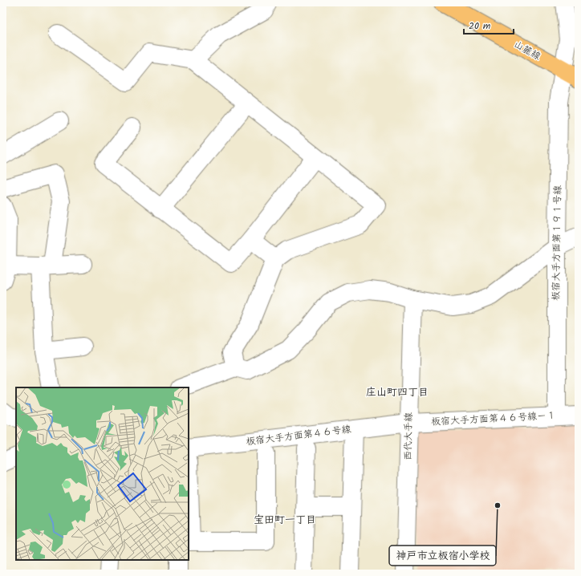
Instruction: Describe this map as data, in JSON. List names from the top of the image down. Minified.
{"streets":{"main road":["山麓線"],"street":["板宿大手方面第１９１号線","板宿大手方面第４６号線－１","板宿大手方面第４６号線","西代大手線"]},"crossings":[["山麓線","板宿大手方面第１９１号線"],["板宿大手方面第１９１号線","板宿大手方面第４６号線－１"],["板宿大手方面第４６号線－１","板宿大手方面第４６号線"],["板宿大手方面第４６号線－１","西代大手線"],["板宿大手方面第４６号線","西代大手線"]],"districts":["庄山町四丁目","宝田町一丁目"],"places":["神戸市立板宿小学校"],"scale_bar":"20 m"}
